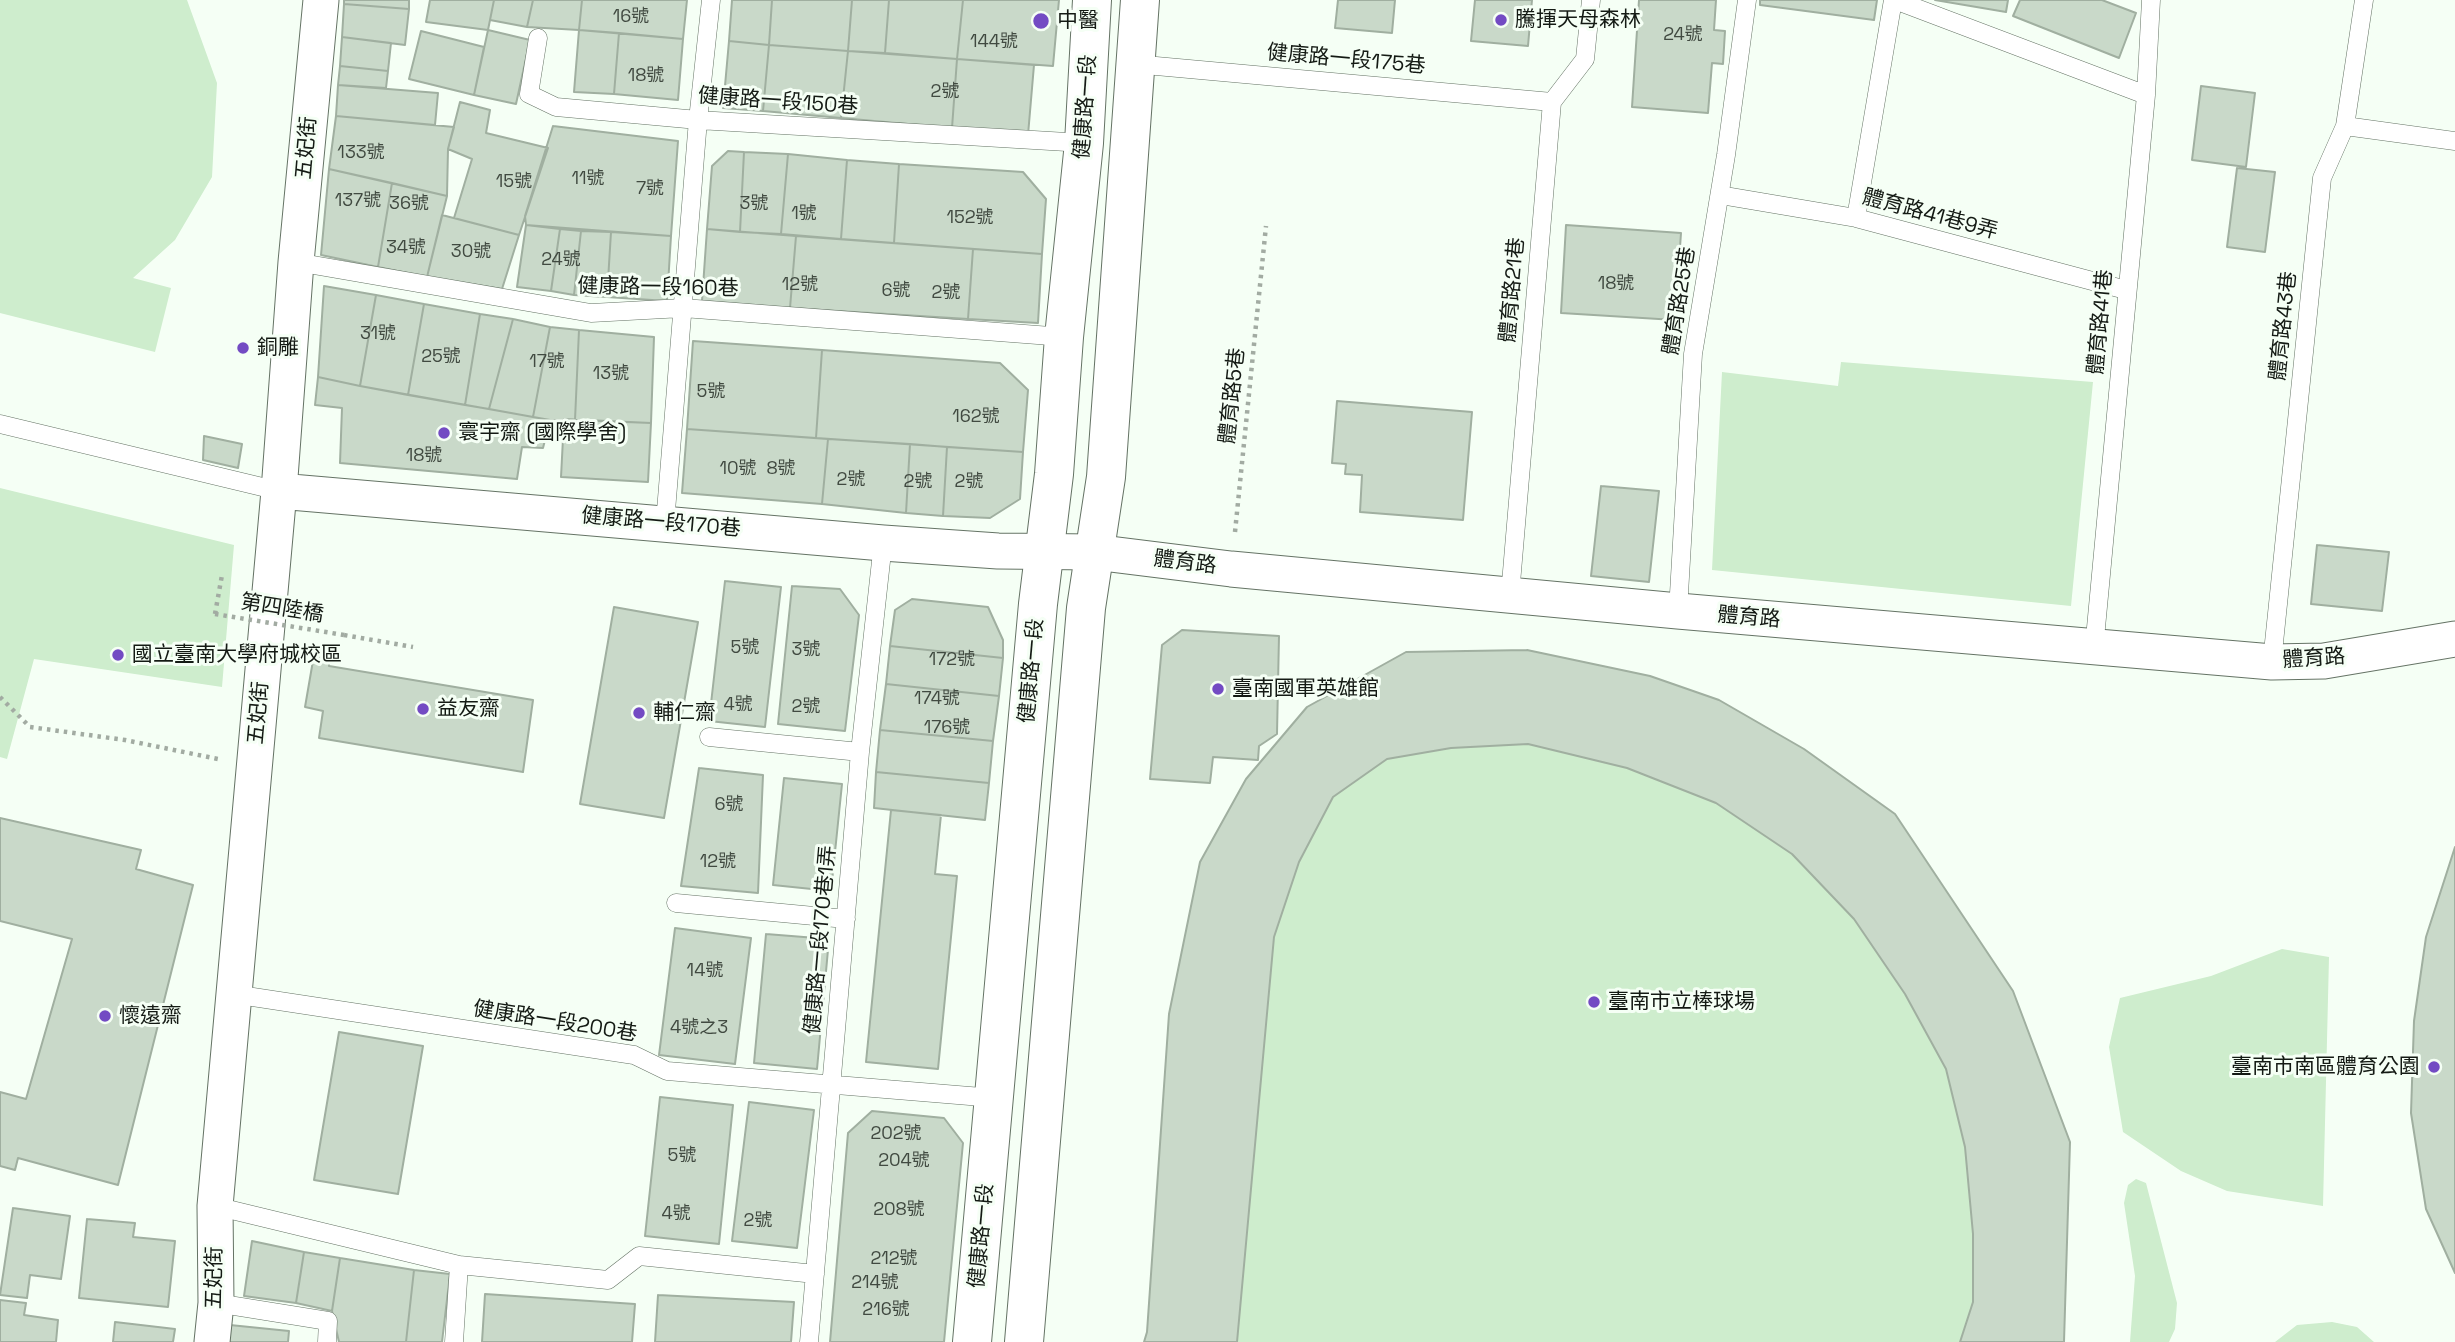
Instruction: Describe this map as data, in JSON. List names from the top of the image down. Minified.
{"streets":{"street":["健康路一段","五妃街","健康路一段170巷","體育路"],"lane":["健康路一段175巷","健康路一段150巷","體育路41巷9弄","健康路一段160巷","體育路21巷","體育路25巷","體育路41巷","體育路43巷","健康路一段170巷1弄","健康路一段200巷"],"path":["體育路5巷","第四陸橋"]},"crossings":[["健康路一段175巷","體育路21巷"],["健康路一段150巷","健康路一段"],["健康路一段","健康路一段160巷"],["健康路一段","健康路一段170巷"],["健康路一段","體育路"],["健康路一段","健康路一段200巷"],["五妃街","健康路一段160巷"],["五妃街","健康路一段170巷"],["五妃街","健康路一段200巷"],["體育路41巷9弄","體育路25巷"],["體育路41巷9弄","體育路41巷"],["體育路21巷","體育路"],["體育路25巷","體育路"],["體育路41巷","體育路"],["體育路43巷","體育路"],["體育路5巷","體育路"],["健康路一段170巷","體育路"],["健康路一段170巷","健康路一段170巷1弄"],["健康路一段170巷1弄","健康路一段200巷"]],"places":["騰揮天母森林","中醫","銅雕","寰宇齋 (國際學舍)","國立臺南大學府城校區","臺南國軍英雄館","益友齋","輔仁齋","臺南市立棒球場","懷遠齋","臺南市南區體育公園"],"house_numbers":["16號","24號","144號","18號","2號","133號","11號","15號","7號","137號","36號","3號","1號","152號","34號","30號","24號","18號","12號","6號","2號","31號","25號","17號","13號","5號","162號","18號","10號","8號","2號","2號","2號","5號","3號","172號","174號","4號","2號","176號","6號","12號","14號","4號之3","202號","5號","204號","208號","4號","2號","212號","214號","216號"]}
